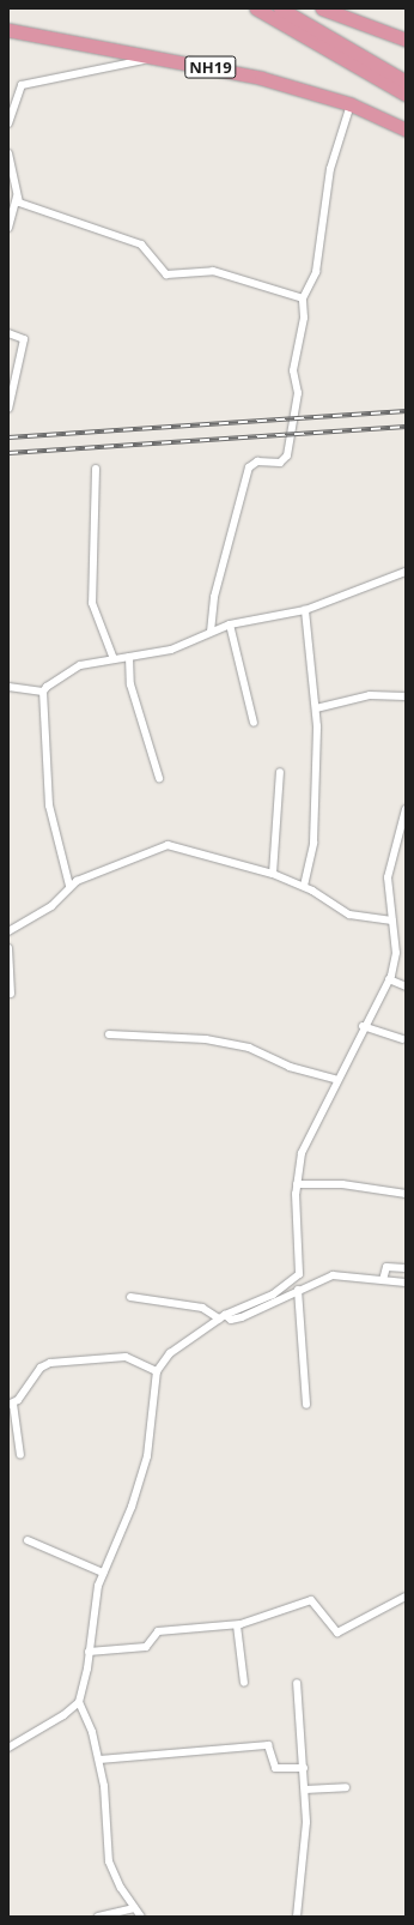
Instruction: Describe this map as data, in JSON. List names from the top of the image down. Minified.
{"streets":{"highway":["NH19"]}}
